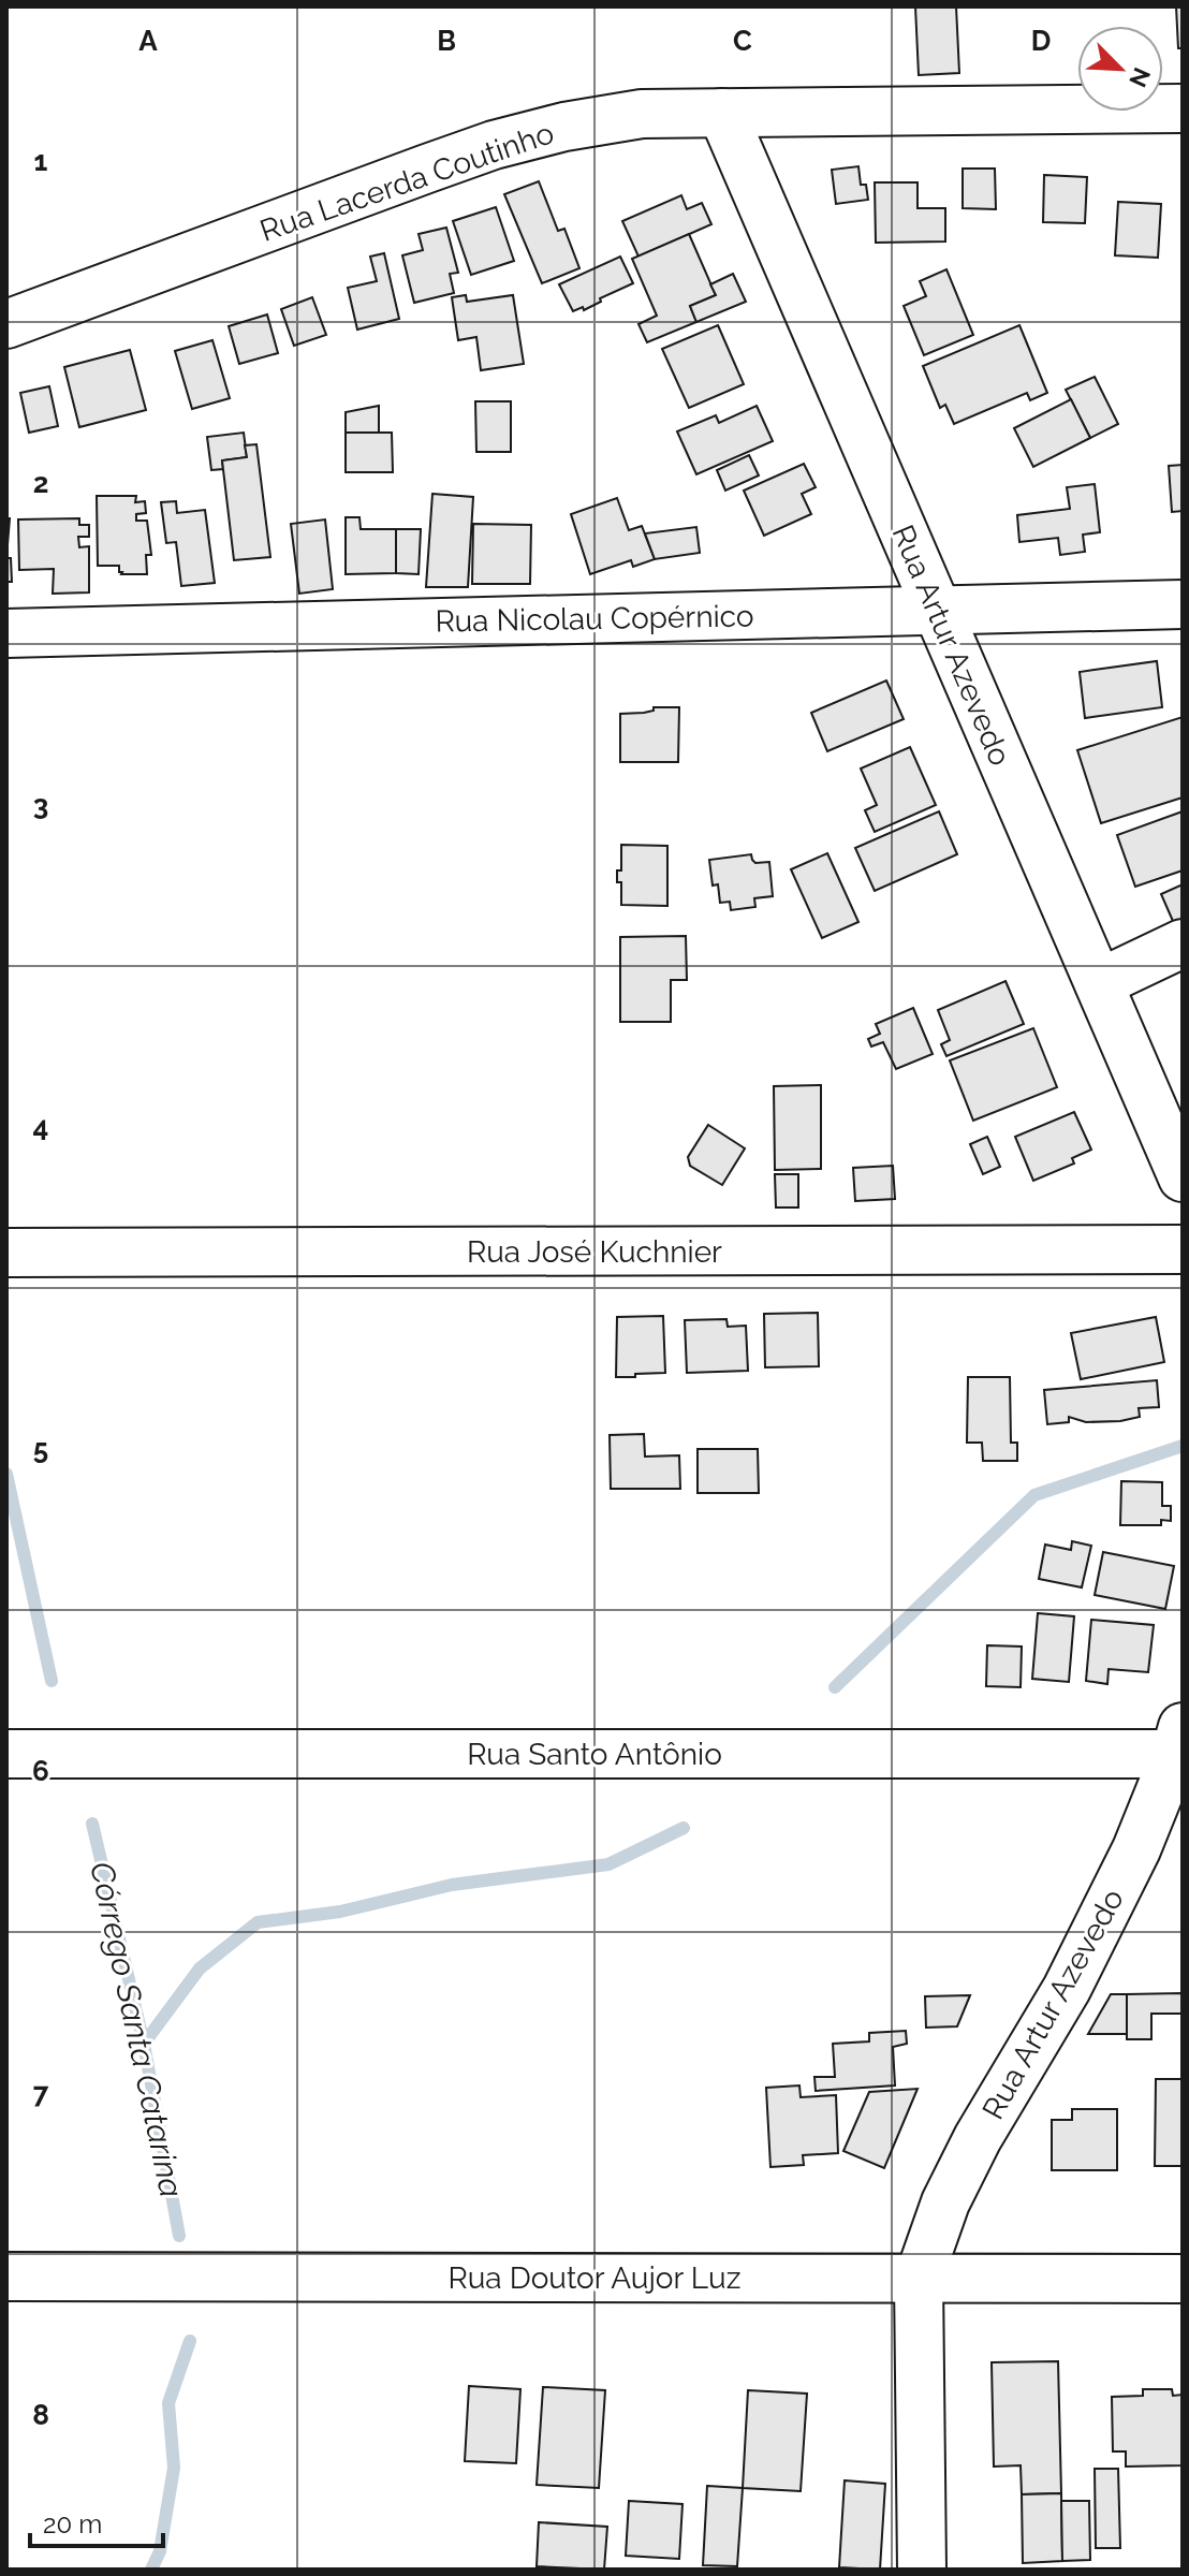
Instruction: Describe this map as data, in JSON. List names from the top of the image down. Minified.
{"streets":{"street":["Rua Lacerda Coutinho","Rua Nicolau Copérnico","Rua Artur Azevedo","Rua José Kuchnier","Rua Santo Antônio","Rua Doutor Aujor Luz"]},"crossings":[["Rua Lacerda Coutinho","Rua Artur Azevedo"],["Rua Nicolau Copérnico","Rua Artur Azevedo"],["Rua Artur Azevedo","Rua Santo Antônio"],["Rua Artur Azevedo","Rua Doutor Aujor Luz"]],"water":["Córrego Santa Catarina"],"scale_bar":"20 m","north":"bottom right","grid":{"columns":["A","B","C","D"],"rows":["1","2","3","4","5","6","7","8"]}}
